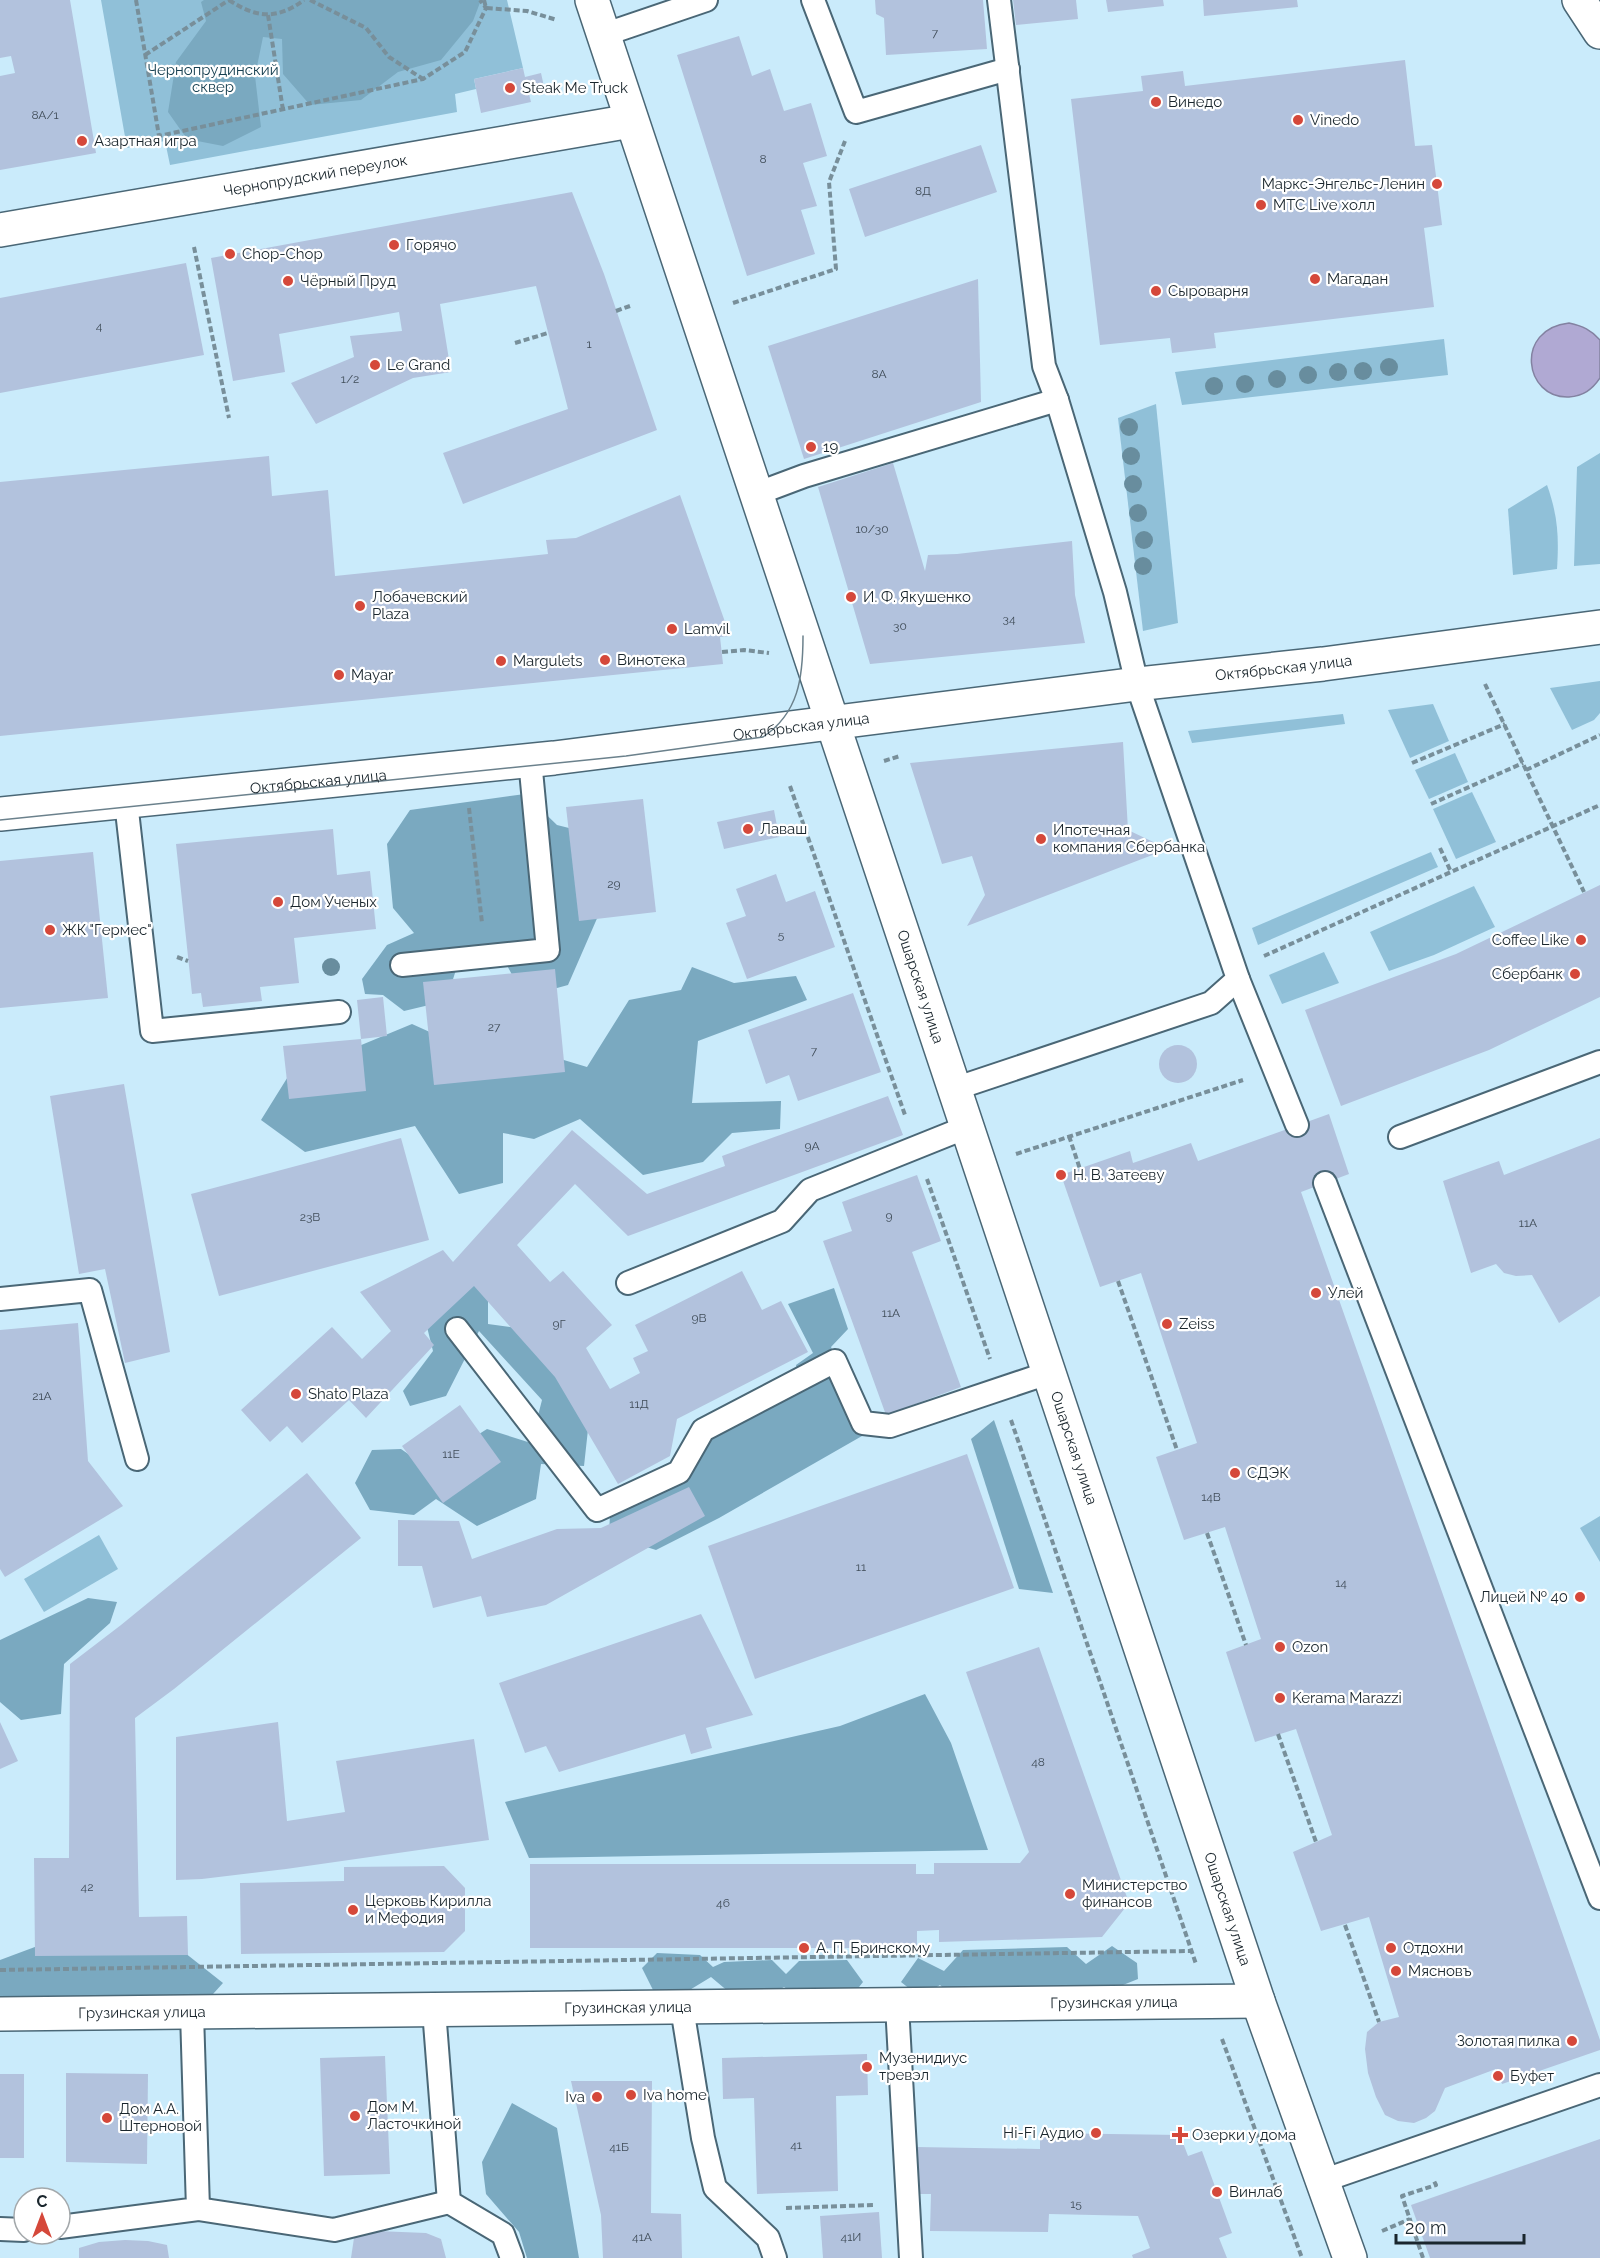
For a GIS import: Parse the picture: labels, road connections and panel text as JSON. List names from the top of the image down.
{
  "streets": {
    "street": [
      "Чернопрудский переулок",
      "Октябрьская улица",
      "Ошарская улица",
      "Грузинская улица"
    ]
  },
  "crossings": [
    ["Чернопрудский переулок", "Ошарская улица"],
    ["Октябрьская улица", "Ошарская улица"],
    ["Ошарская улица", "Грузинская улица"]
  ],
  "parks": ["Чернопрудинский сквер"],
  "places": {
    "other": [
      "Steak Me Truck",
      "Винедо",
      "Vinedo",
      "Азартная игра",
      "Маркс-Энгельс-Ленин",
      "МТС Live холл",
      "Горячо",
      "Chop-Chop",
      "Магадан",
      "Чёрный Пруд",
      "Сыроварня",
      "Le Grand",
      "19",
      "И. Ф. Якушенко",
      "Лобачевский Plaza",
      "Lamvil",
      "Винотека",
      "Margulets",
      "Mayar",
      "Лаваш",
      "Ипотечная компания Сбербанка",
      "Дом Ученых",
      "ЖК \"Гермес\"",
      "Coffee Like",
      "Сбербанк",
      "Н. В. Затееву",
      "Улей",
      "Zeiss",
      "Shato Plaza",
      "СДЭК",
      "Лицей № 40",
      "Ozon",
      "Kerama Marazzi",
      "Министерство финансов",
      "Церковь Кирилла и Мефодия",
      "А. П. Бринскому",
      "Отдохни",
      "Мясновъ",
      "Золотая пилка",
      "Музенидиус тревэл",
      "Буфет",
      "Iva home",
      "Iva",
      "Дом М. Ласточкиной",
      "Дом А.А. Штерновой",
      "Hi-Fi Аудио",
      "Винлаб"
    ],
    "health": ["Озерки у дома"]
  },
  "house_numbers": [
    "7",
    "8А/1",
    "8",
    "8Д",
    "4",
    "1",
    "8А",
    "1/2",
    "10/30",
    "34",
    "30",
    "29",
    "5",
    "27",
    "7",
    "9А",
    "9",
    "23В",
    "11А",
    "11А",
    "9В",
    "9Г",
    "21А",
    "11Д",
    "11Е",
    "14В",
    "11",
    "14",
    "48",
    "42",
    "46",
    "41",
    "41Б",
    "15",
    "41А",
    "41И"
  ],
  "scale_bar": "20 m",
  "north": "top"
}
